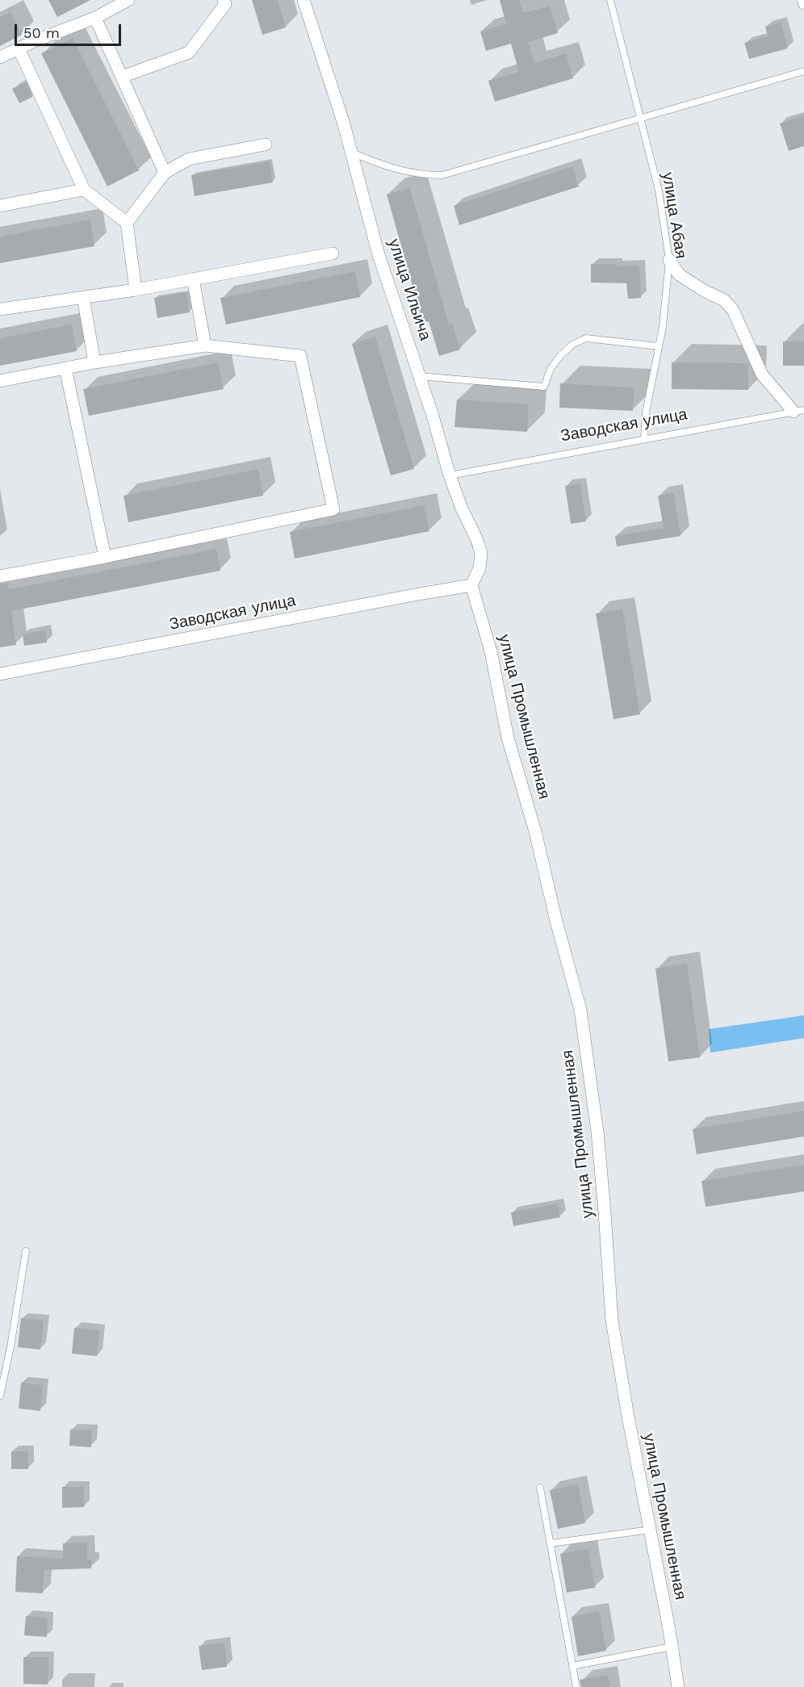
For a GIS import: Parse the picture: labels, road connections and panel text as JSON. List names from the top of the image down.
{
  "streets": {
    "street": ["улица Ильича", "Заводская улица", "улица Промышленная"],
    "lane": ["улица Абая"]
  },
  "crossings": [
    ["улица Абая", "Заводская улица"],
    ["улица Ильича", "Заводская улица"],
    ["улица Ильича", "улица Промышленная"],
    ["Заводская улица", "улица Промышленная"]
  ],
  "scale_bar": "50 m"
}
